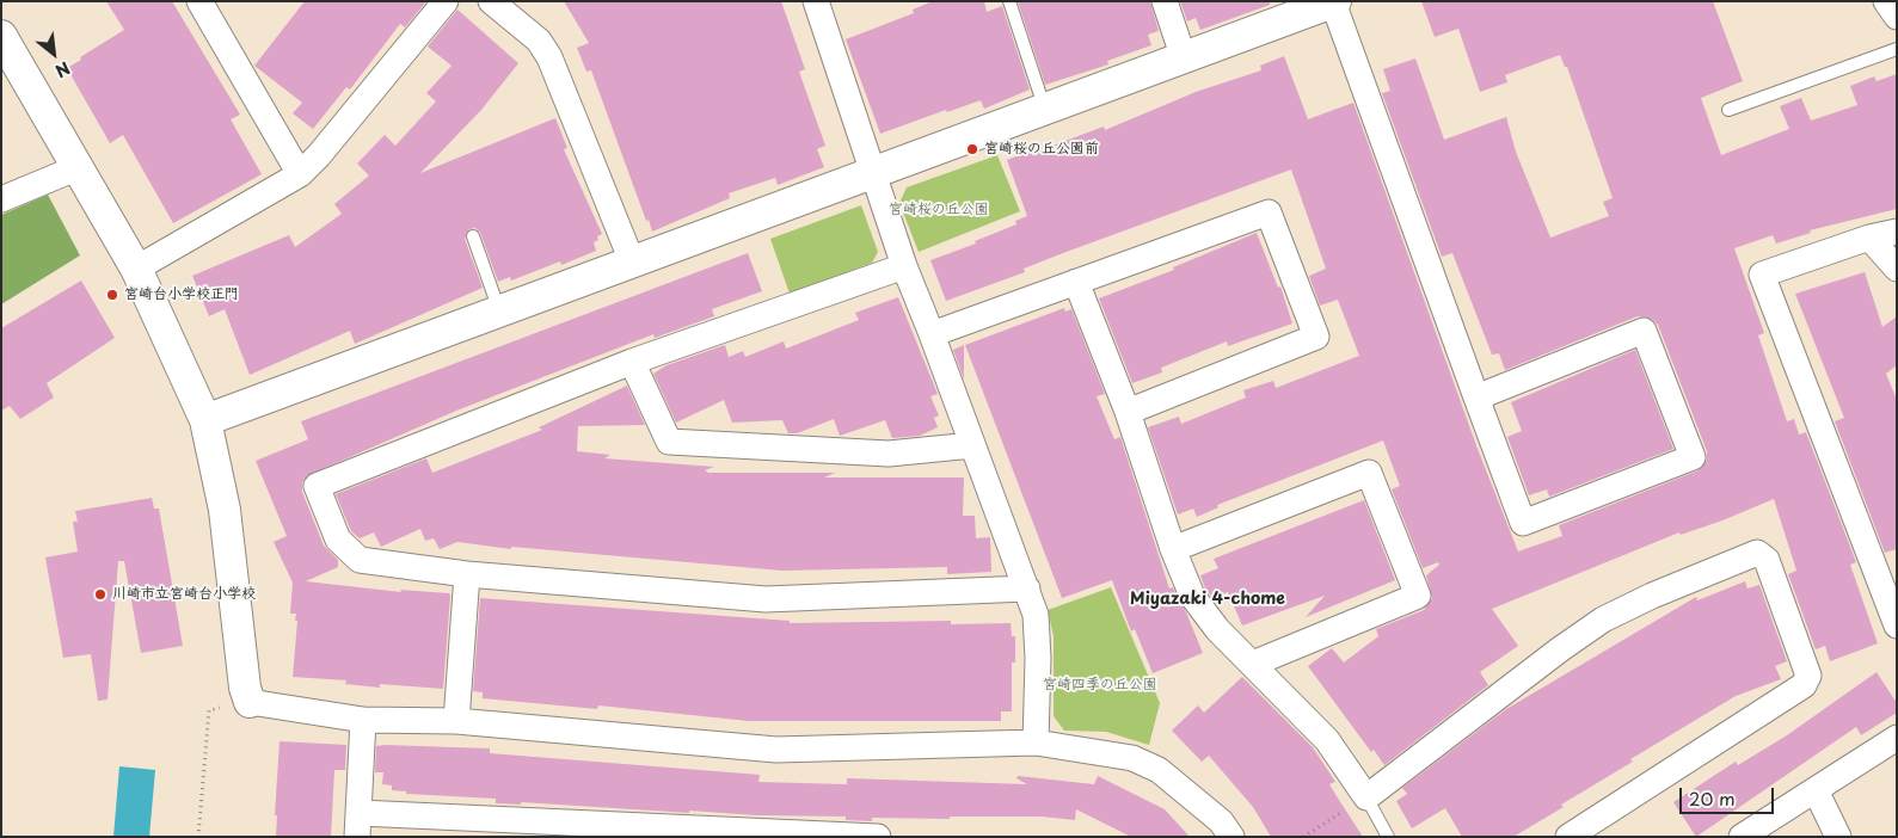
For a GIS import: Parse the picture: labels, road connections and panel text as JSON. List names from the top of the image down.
{
  "districts": ["Miyazaki 4-chome"],
  "parks": ["宮崎桜の丘公園", "宮崎四季の丘公園"],
  "places": ["宮崎桜の丘公園前", "宮崎台小学校正門", "川崎市立宮崎台小学校"],
  "scale_bar": "20 m",
  "north": "bottom right"
}
